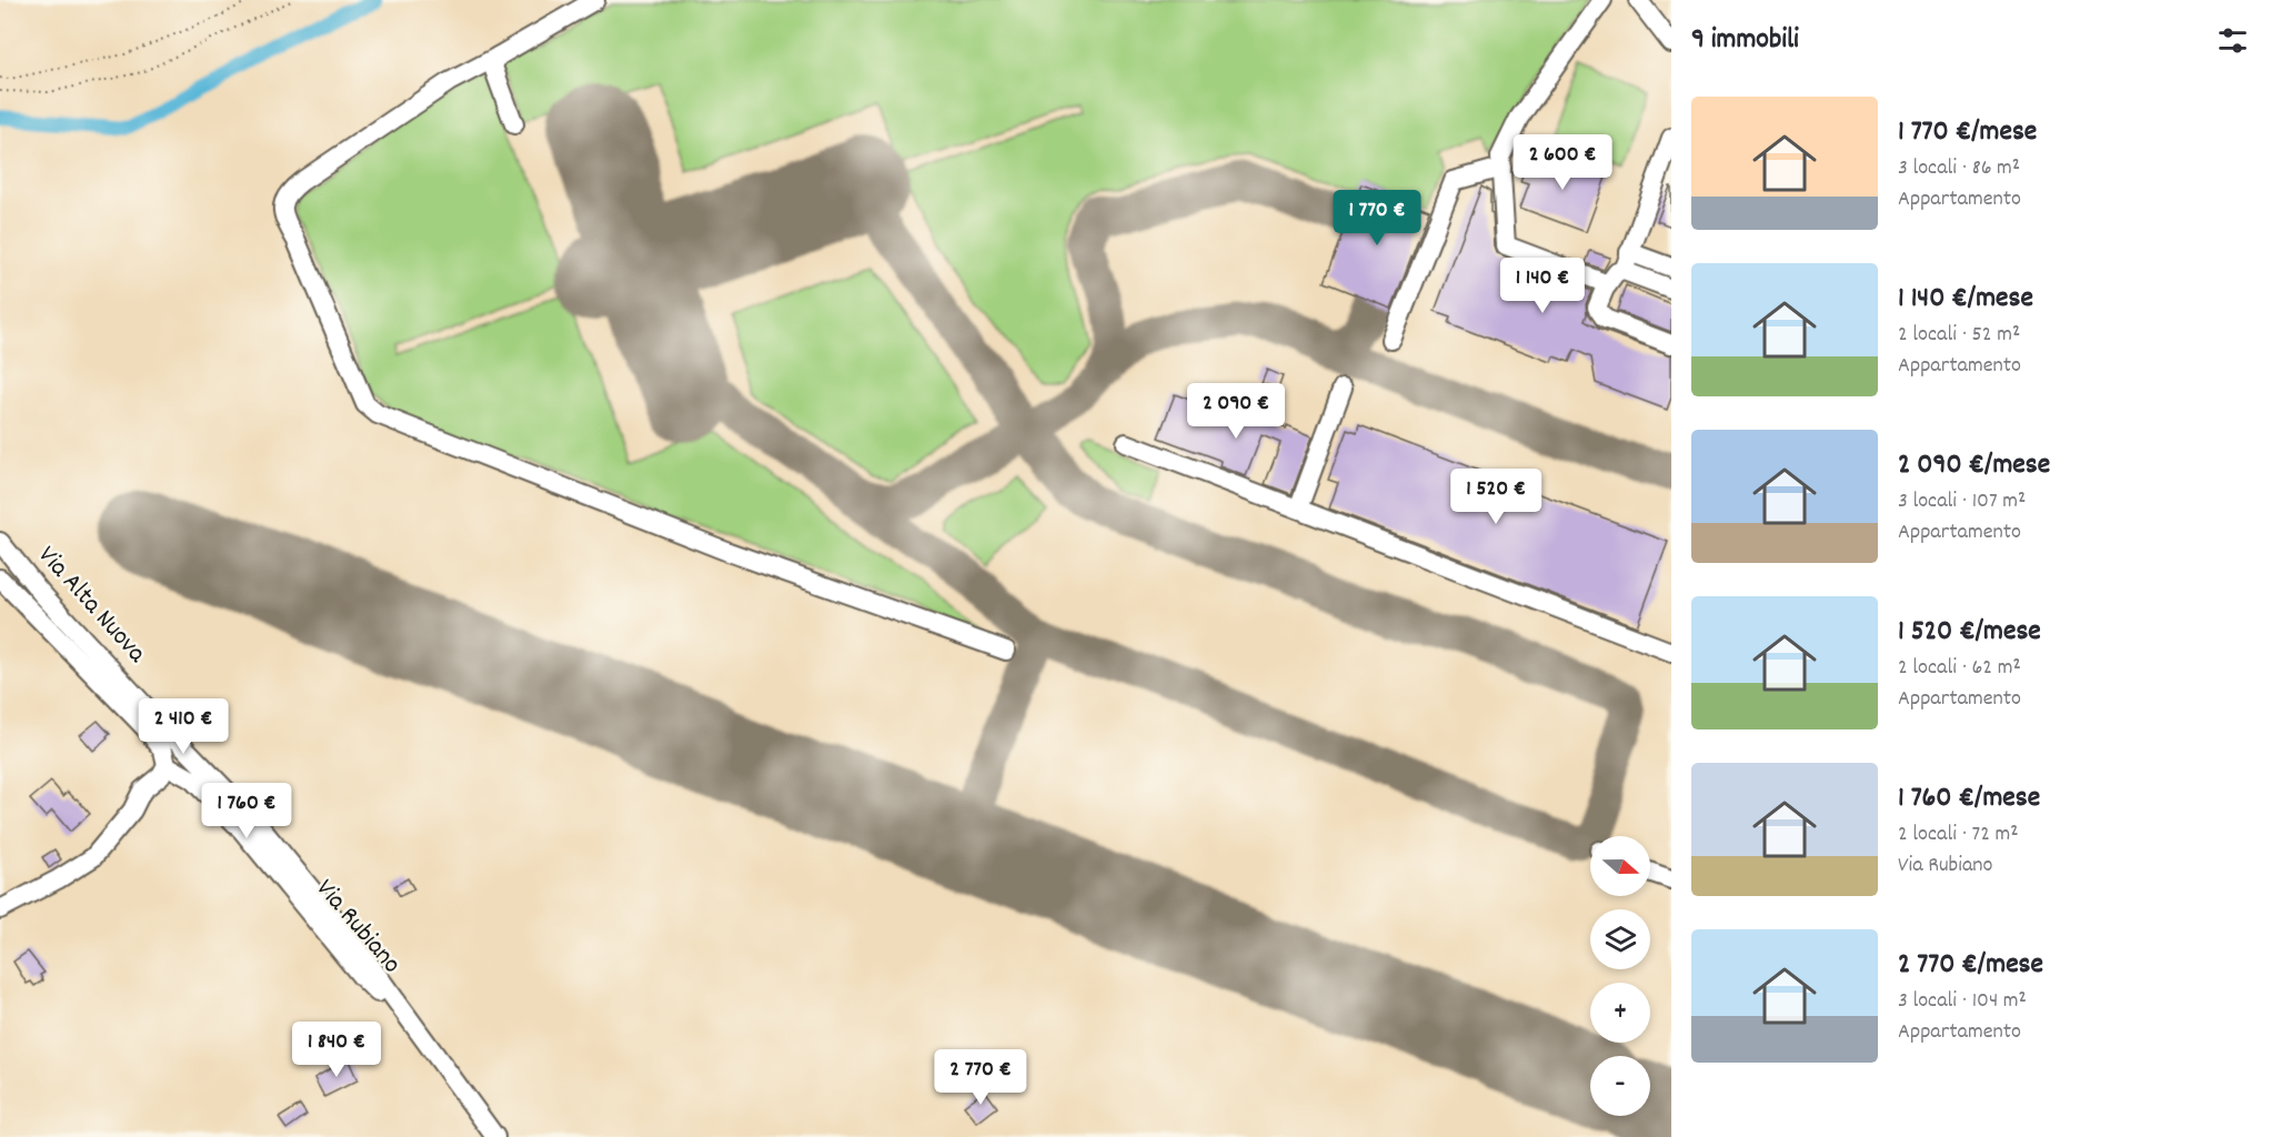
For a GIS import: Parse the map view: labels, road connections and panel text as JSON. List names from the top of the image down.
{
  "streets": {
    "street": ["Via Alta Nuova", "Via Rubiano"]
  },
  "crossings": [
    ["Via Alta Nuova", "Via Rubiano"]
  ],
  "north": "right",
  "page": {
    "heading": "9 immobili",
    "list": [
      {
        "name": "1 770 €/mese",
        "note": "3 locali · 86 m² · Appartamento"
      },
      {
        "name": "1 140 €/mese",
        "note": "2 locali · 52 m² · Appartamento"
      },
      {
        "name": "2 090 €/mese",
        "note": "3 locali · 107 m² · Appartamento"
      },
      {
        "name": "1 520 €/mese",
        "note": "2 locali · 62 m² · Appartamento"
      },
      {
        "name": "1 760 €/mese",
        "note": "2 locali · 72 m² · Via Rubiano"
      },
      {
        "name": "2 770 €/mese",
        "note": "3 locali · 104 m² · Appartamento"
      }
    ],
    "price": [
      "2 600 €",
      "1 770 €",
      "1 140 €",
      "2 090 €",
      "1 520 €",
      "2 410 €",
      "1 760 €",
      "1 840 €",
      "2 770 €"
    ],
    "map_buttons": ["+", "−"]
  }
}
